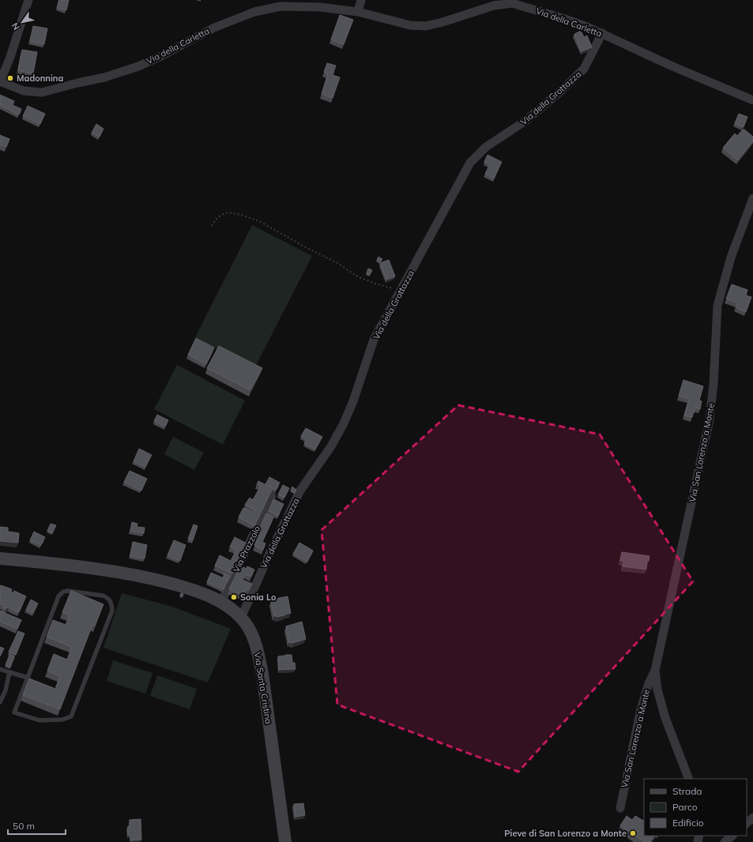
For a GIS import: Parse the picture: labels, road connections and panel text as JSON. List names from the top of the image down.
{
  "streets": {
    "street": [
      "Via della Carletta",
      "Via della Grottazza",
      "Via San Lorenzo a Monte",
      "Via Prazzolo",
      "Via Santa Cristina"
    ]
  },
  "crossings": [
    ["Via della Carletta", "Via della Grottazza"],
    ["Via della Grottazza", "Via Santa Cristina"],
    ["Via Prazzolo", "Via Santa Cristina"]
  ],
  "places": ["Madonnina", "Sonia Lo", "Pieve di San Lorenzo a Monte"],
  "legend": ["Strada", "Parco", "Edificio"],
  "scale_bar": "50 m",
  "north": "bottom left"
}
